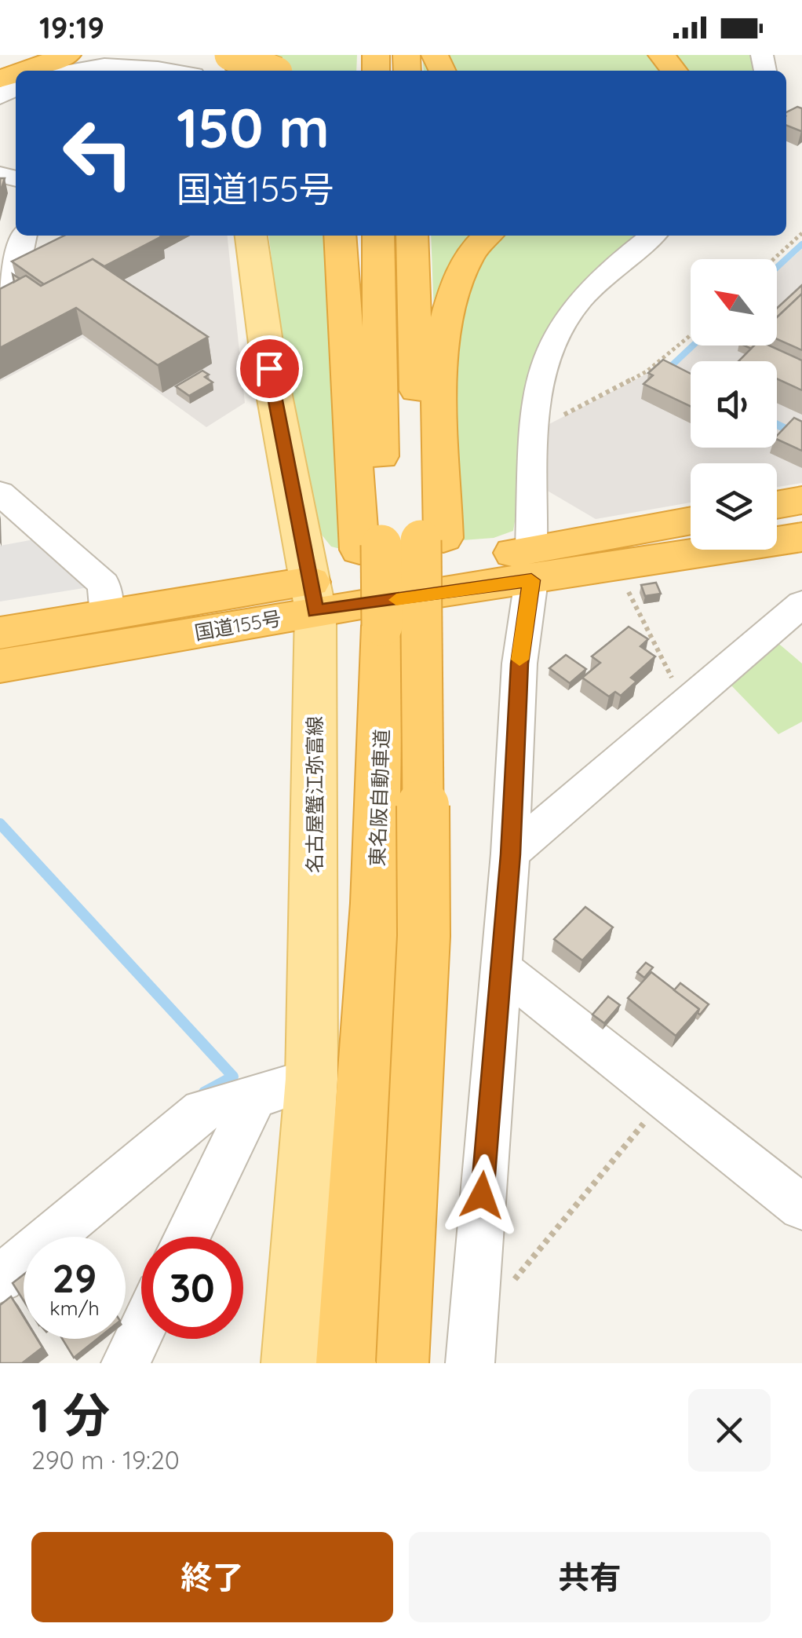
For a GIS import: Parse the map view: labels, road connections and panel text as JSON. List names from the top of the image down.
{
  "streets": {
    "highway": ["国道155号", "東名阪自動車道"],
    "main road": ["名古屋蟹江弥富線"]
  },
  "crossings": [
    ["国道155号", "名古屋蟹江弥富線"]
  ],
  "north": "top left",
  "page": {
    "status": "19:19",
    "turn": ["150 m", "国道155号"],
    "speed": "29 km/h",
    "limit": "30",
    "heading": ["1 分", "290 m · 19:20"],
    "buttons": ["終了", "共有"]
  }
}
